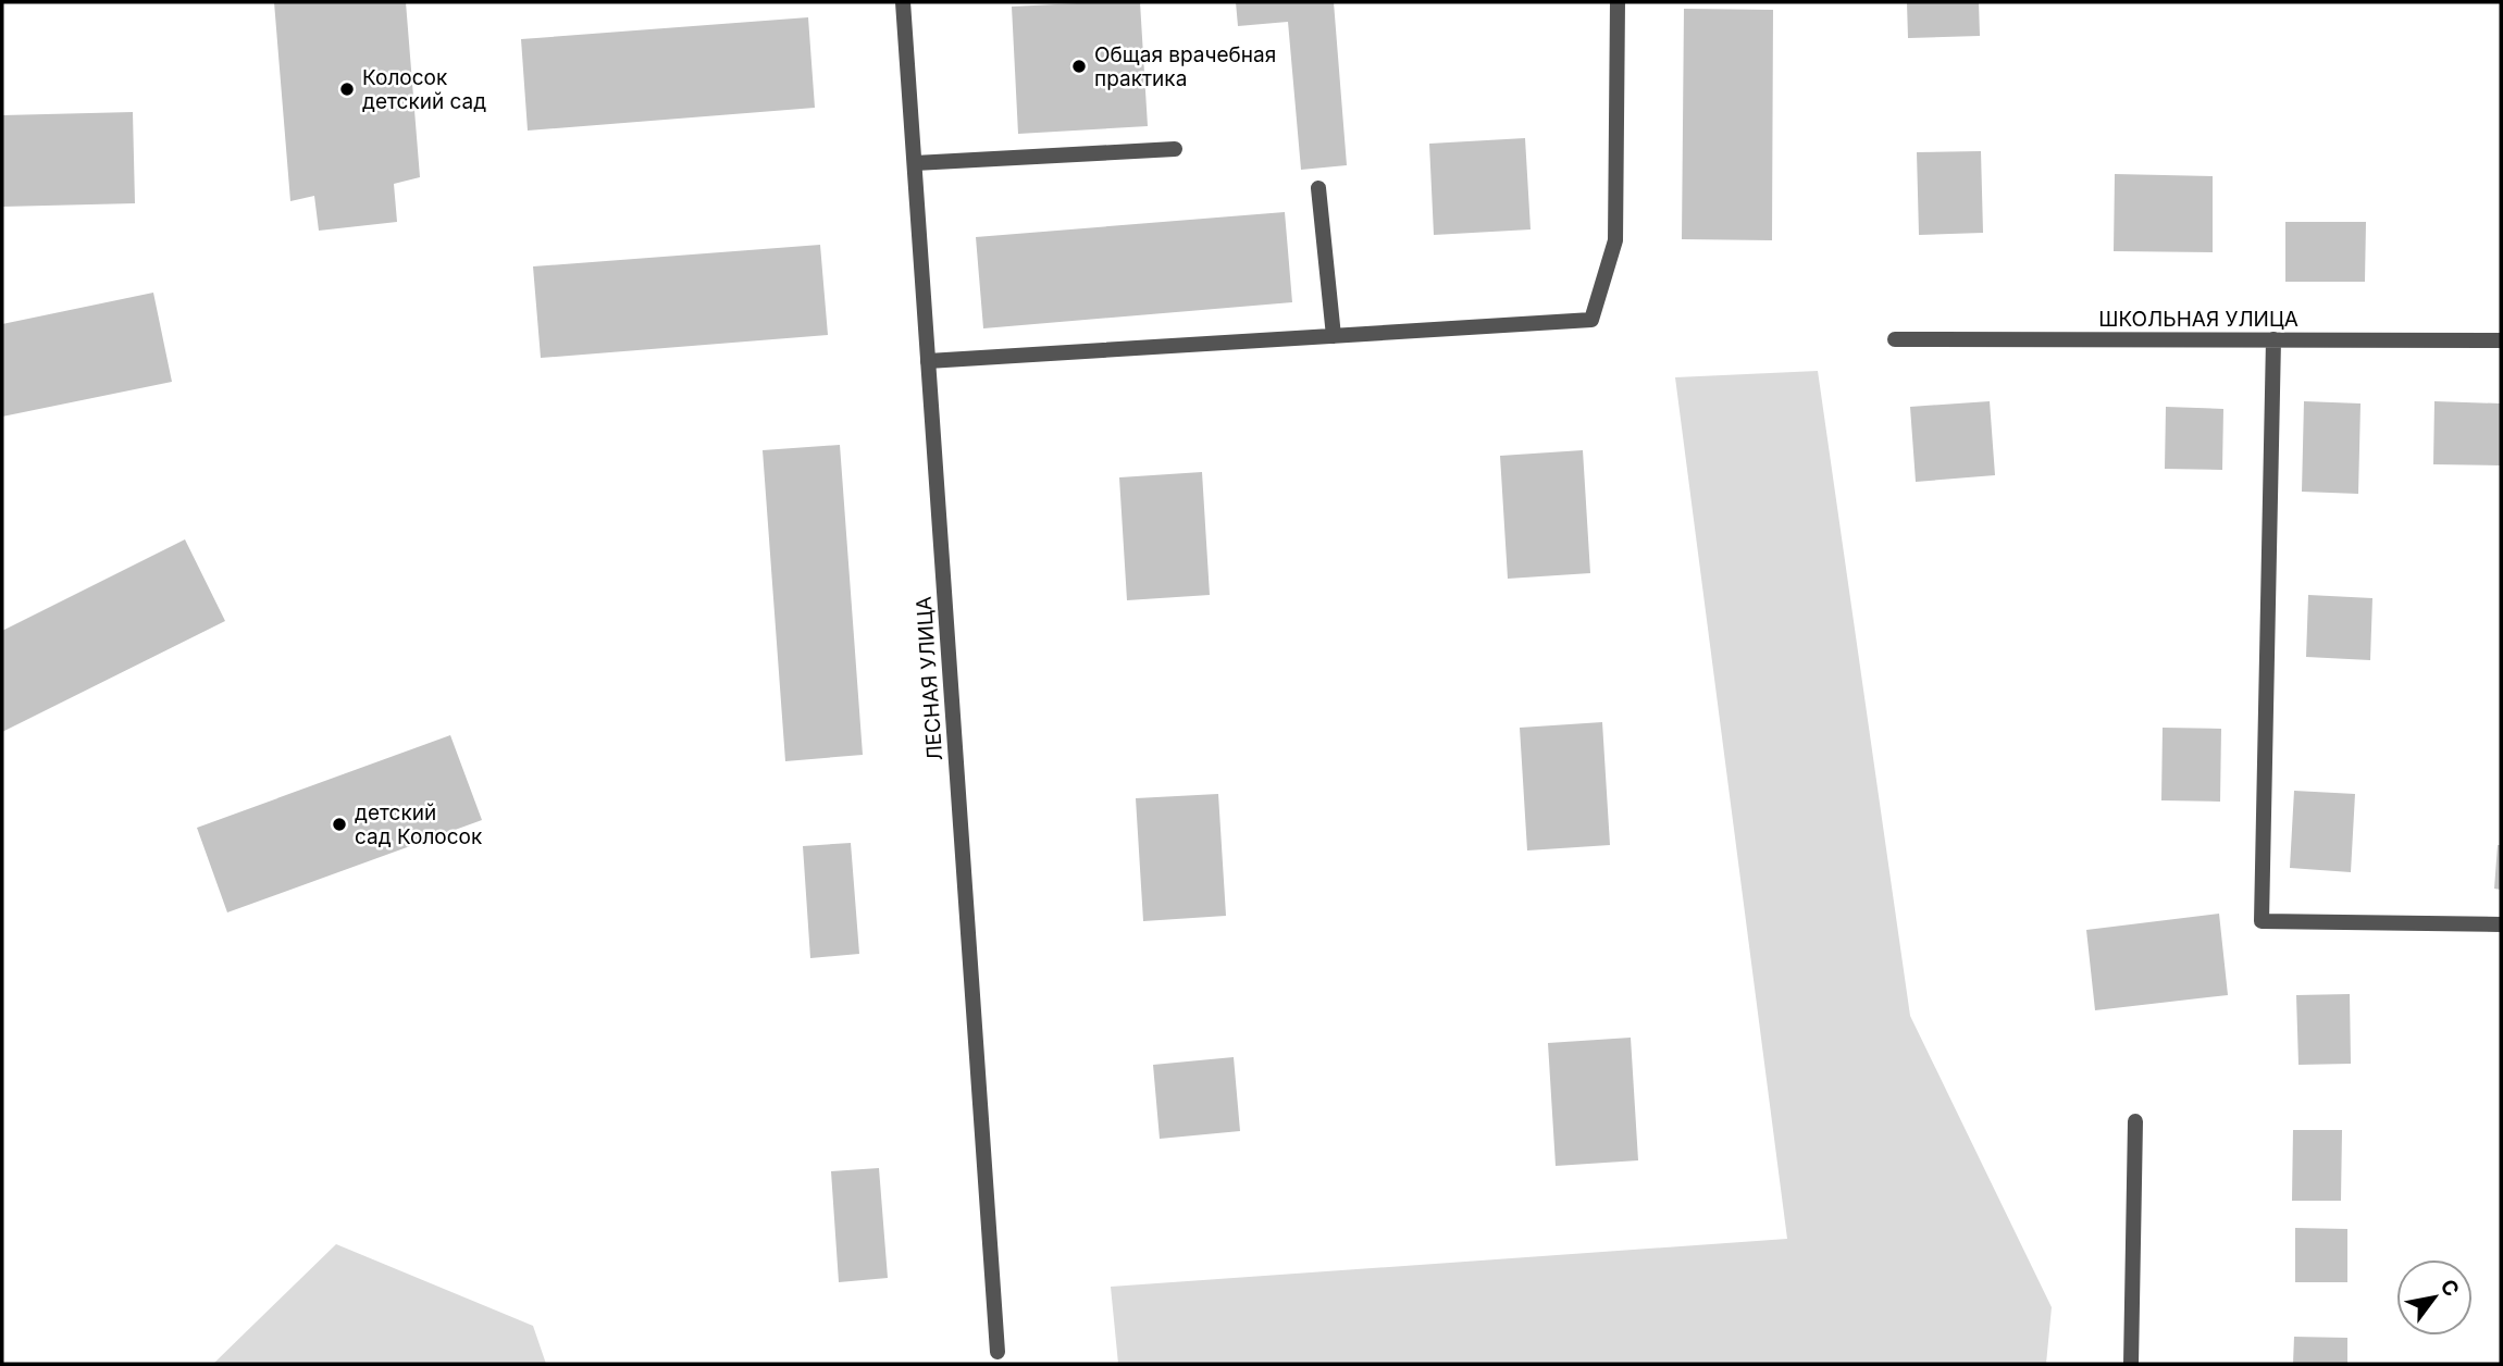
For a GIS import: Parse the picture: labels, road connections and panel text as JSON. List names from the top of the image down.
{
  "streets": {
    "street": ["ШКОЛЬНАЯ УЛИЦА", "ЛЕСНАЯ УЛИЦА"]
  },
  "places": ["Общая врачебная практика", "Колосок детский сад", "детский сад Колосок"],
  "north": "top right"
}
